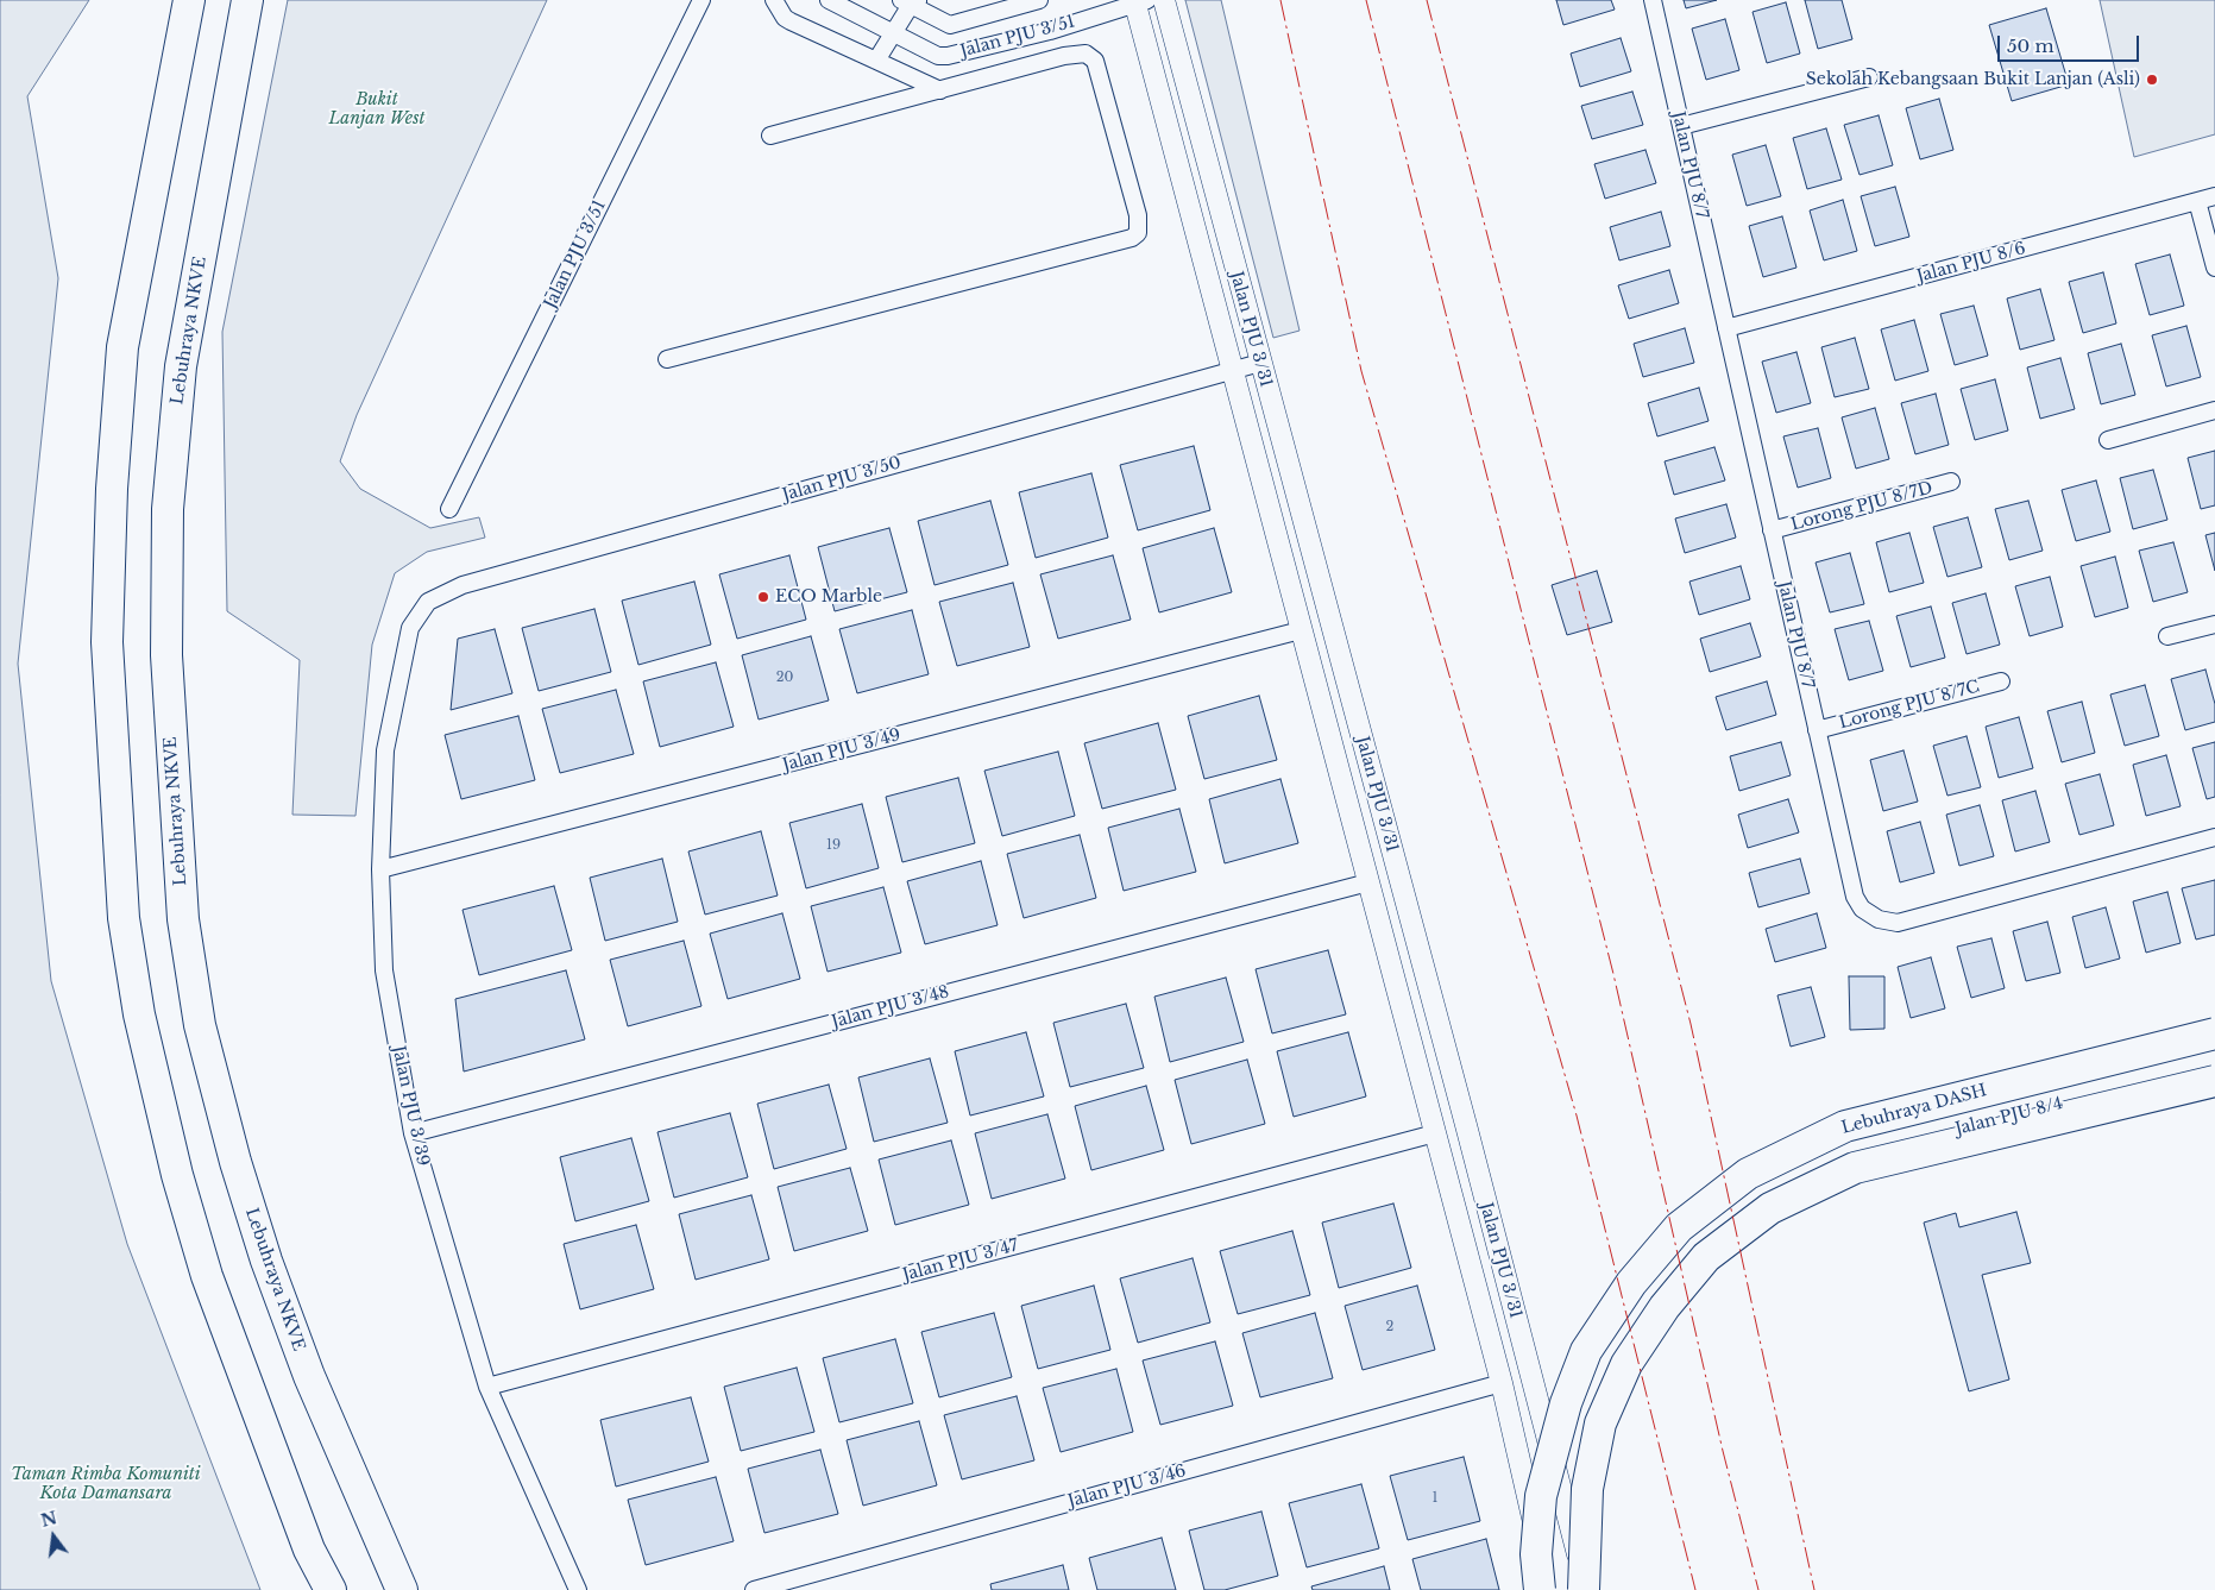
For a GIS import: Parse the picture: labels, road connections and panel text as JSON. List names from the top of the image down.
{
  "streets": {
    "highway": ["Lebuhraya NKVE", "Lebuhraya DASH"],
    "street": [
      "Jalan PJU 3/51",
      "Jalan PJU 8/7",
      "Jalan PJU 8/6",
      "Jalan PJU 3/31",
      "Jalan PJU 3/50",
      "Lorong PJU 8/7D",
      "Lorong PJU 8/7C",
      "Jalan PJU 3/49",
      "Jalan PJU 3/48",
      "Jalan PJU 3/39",
      "Jalan PJU 8/4",
      "Jalan PJU 3/47",
      "Jalan PJU 3/46"
    ]
  },
  "crossings": [
    ["Jalan PJU 3/51", "Jalan PJU 3/31"],
    ["Jalan PJU 8/7", "Jalan PJU 8/6"],
    ["Jalan PJU 8/7", "Lorong PJU 8/7D"],
    ["Jalan PJU 8/7", "Lorong PJU 8/7C"],
    ["Jalan PJU 3/31", "Jalan PJU 3/50"],
    ["Jalan PJU 3/31", "Jalan PJU 3/49"],
    ["Jalan PJU 3/31", "Jalan PJU 3/48"],
    ["Jalan PJU 3/31", "Jalan PJU 3/47"],
    ["Jalan PJU 3/31", "Jalan PJU 3/46"],
    ["Jalan PJU 3/50", "Jalan PJU 3/39"],
    ["Jalan PJU 3/49", "Jalan PJU 3/39"],
    ["Jalan PJU 3/48", "Jalan PJU 3/39"],
    ["Jalan PJU 3/39", "Jalan PJU 3/47"]
  ],
  "parks": ["Bukit Lanjan West", "Taman Rimba Komuniti Kota Damansara"],
  "places": ["Sekolah Kebangsaan Bukit Lanjan (Asli)", "ECO Marble"],
  "house_numbers": [
    "20",
    "19",
    "2",
    "1"
  ],
  "scale_bar": "50 m",
  "north": "top"
}
